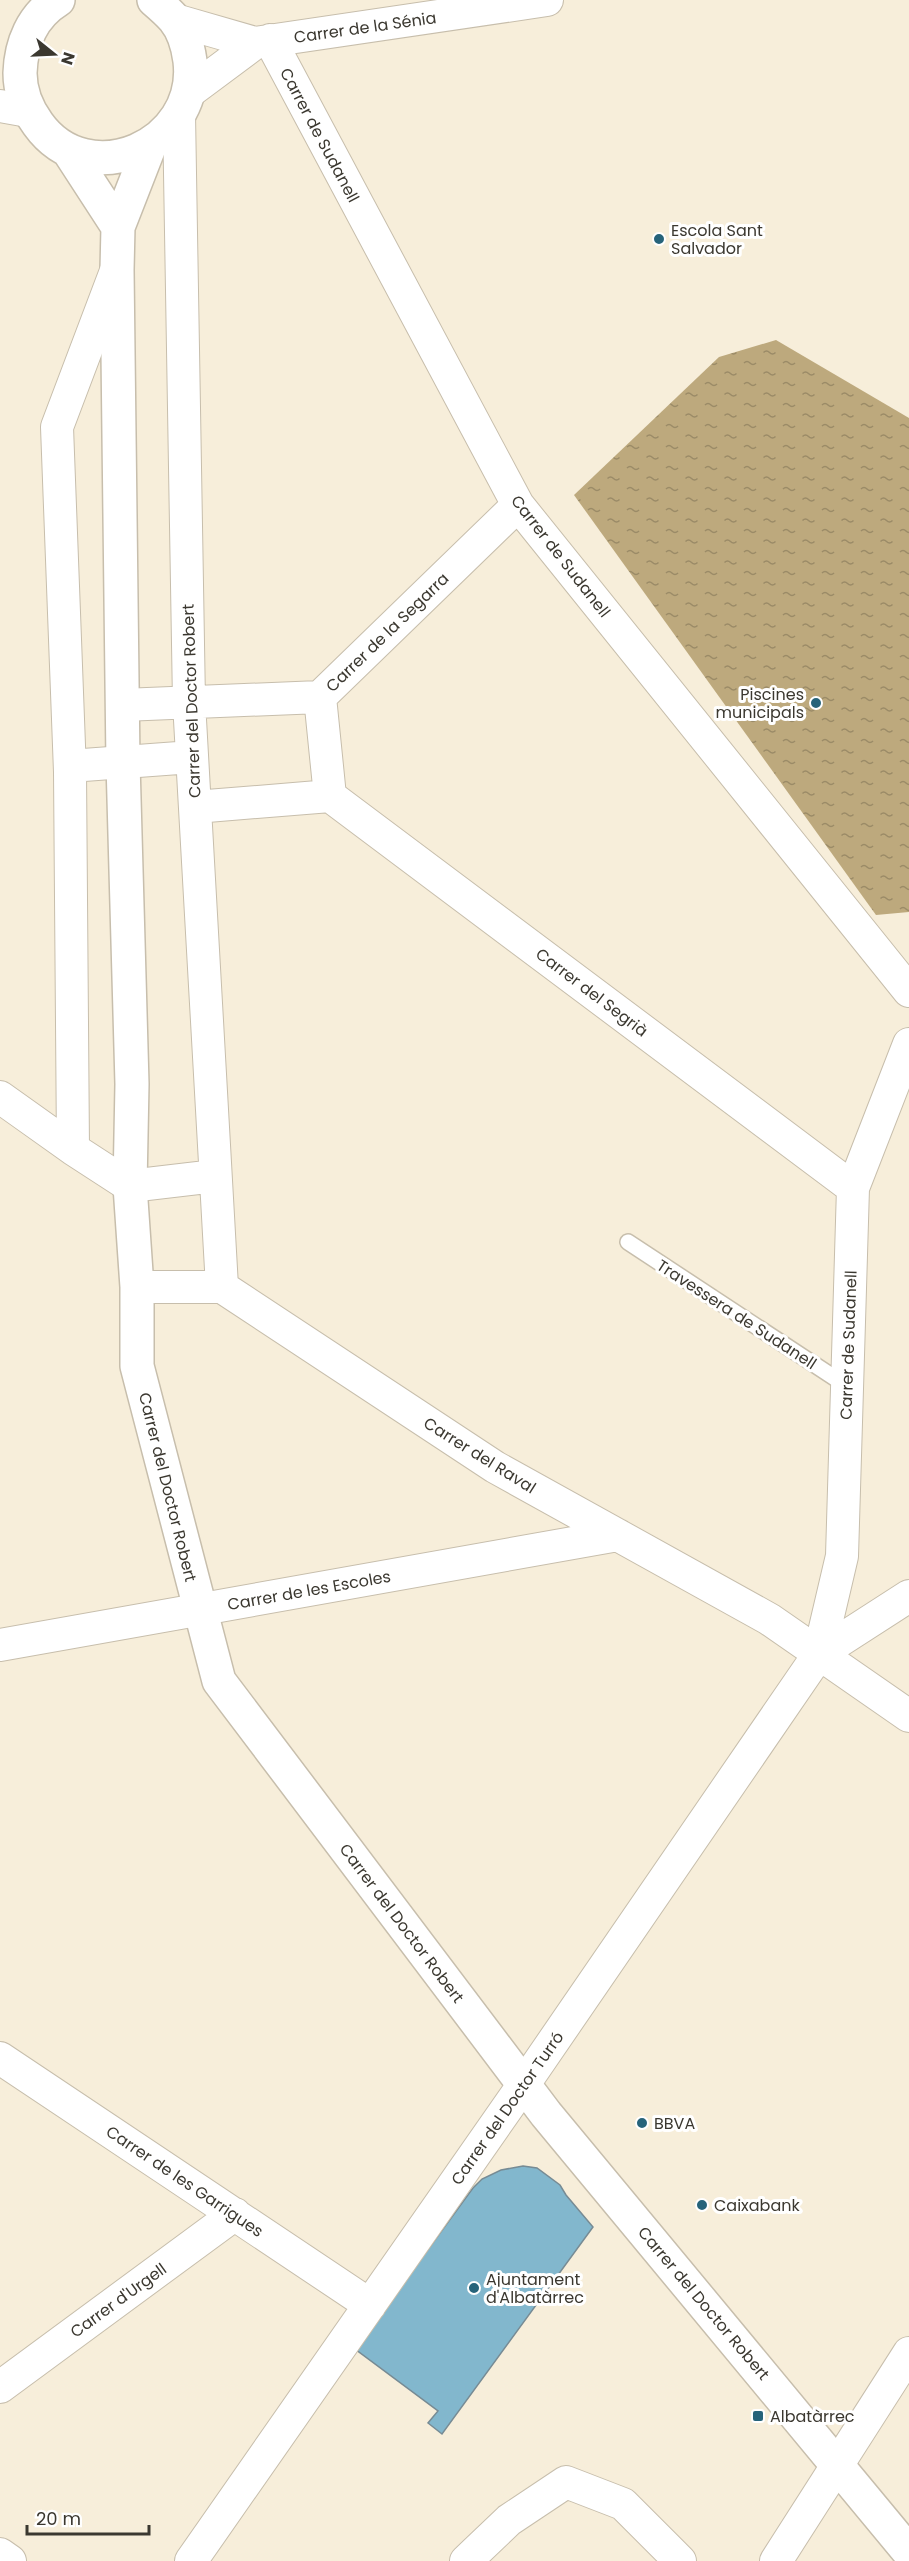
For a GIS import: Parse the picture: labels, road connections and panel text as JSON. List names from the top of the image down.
{
  "streets": {
    "street": [
      "Carrer de la Sénia",
      "Carrer de Sudanell",
      "Carrer de la Segarra",
      "Carrer del Doctor Robert",
      "Carrer del Segrià",
      "Carrer del Raval",
      "Carrer de les Escoles",
      "Carrer del Doctor Turró",
      "Carrer de les Garrigues",
      "Carrer d'Urgell"
    ],
    "lane": ["Travessera de Sudanell"]
  },
  "crossings": [
    ["Carrer de la Sénia", "Carrer de Sudanell"],
    ["Carrer de la Sénia", "Carrer del Doctor Robert"],
    ["Carrer de Sudanell", "Carrer de la Segarra"],
    ["Carrer de Sudanell", "Carrer del Segrià"],
    ["Carrer de Sudanell", "Travessera de Sudanell"],
    ["Carrer de Sudanell", "Carrer del Raval"],
    ["Carrer de Sudanell", "Carrer del Doctor Turró"],
    ["Carrer de la Segarra", "Carrer del Doctor Robert"],
    ["Carrer del Doctor Robert", "Carrer del Raval"],
    ["Carrer del Doctor Robert", "Carrer de les Escoles"],
    ["Carrer del Doctor Robert", "Carrer del Doctor Turró"],
    ["Carrer del Raval", "Carrer de les Escoles"],
    ["Carrer del Raval", "Carrer del Doctor Turró"],
    ["Carrer del Doctor Turró", "Carrer de les Garrigues"],
    ["Carrer de les Garrigues", "Carrer d'Urgell"]
  ],
  "places": {
    "other": [
      "Escola Sant Salvador",
      "Piscines municipals",
      "BBVA",
      "Caixabank",
      "Ajuntament d'Albatàrrec"
    ],
    "transit": ["Albatàrrec"]
  },
  "scale_bar": "20 m",
  "north": "right"
}
